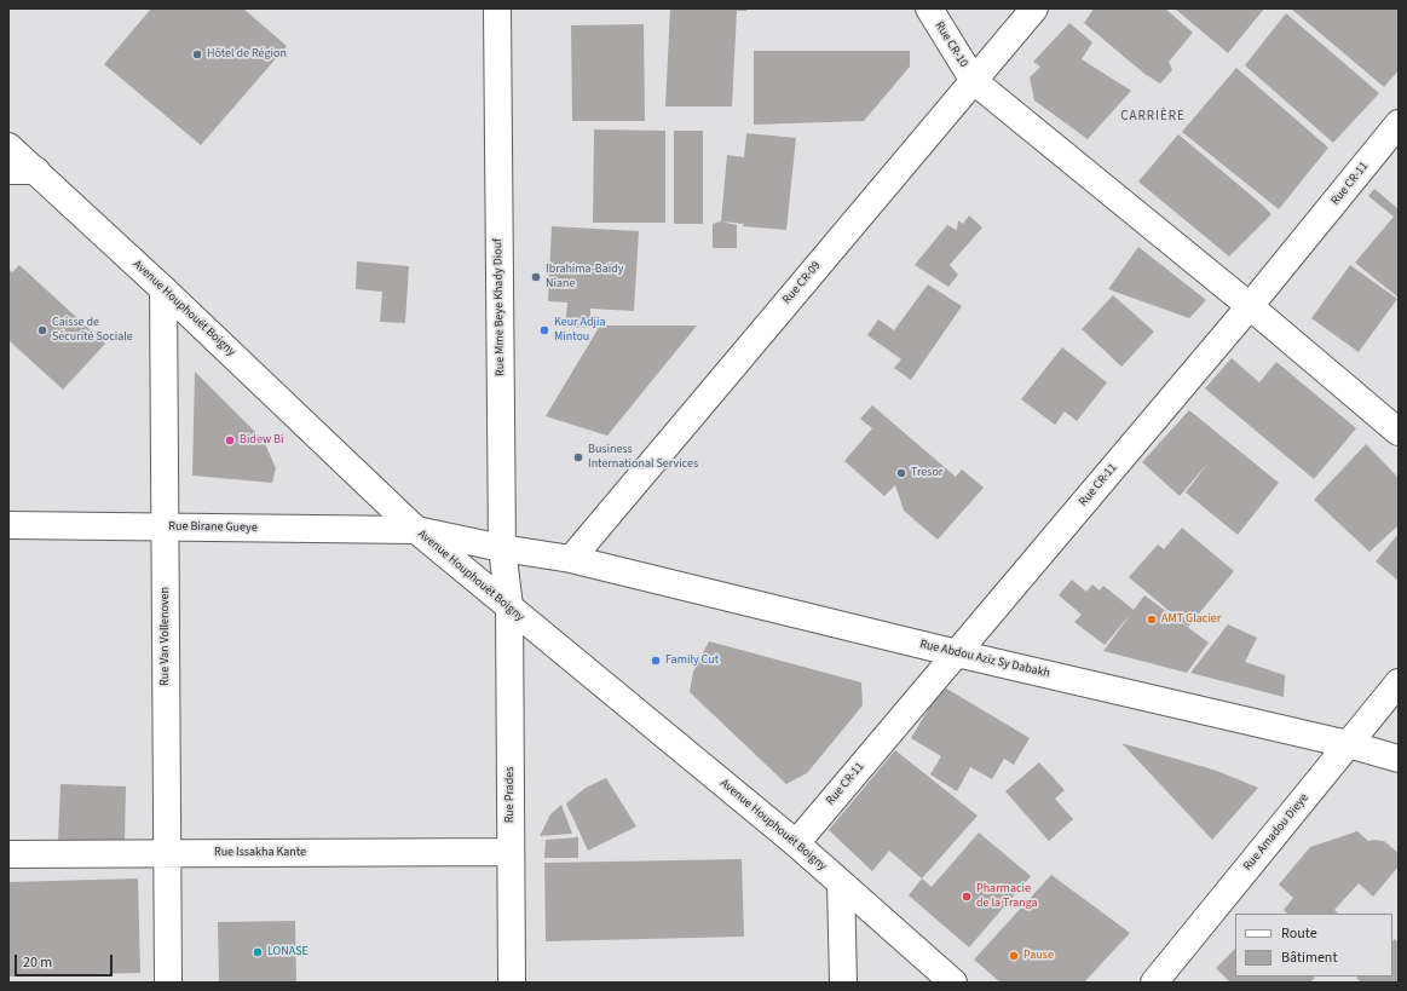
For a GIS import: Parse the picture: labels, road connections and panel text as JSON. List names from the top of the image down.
{
  "streets": {
    "street": [
      "Rue CR-10",
      "Rue CR-11",
      "Rue CR-09",
      "Rue Mme Beye Khady Diouf",
      "Avenue Houphouët Boigny",
      "Rue Birane Gueye",
      "Rue Van Vollenoven",
      "Rue Abdou Aziz Sy Dabakh",
      "Rue Prades",
      "Rue Amadou Dieye",
      "Rue Issakha Kante"
    ]
  },
  "crossings": [
    ["Rue CR-10", "Rue CR-11"],
    ["Rue CR-10", "Rue CR-09"],
    ["Rue CR-11", "Avenue Houphouët Boigny"],
    ["Rue CR-11", "Rue Abdou Aziz Sy Dabakh"],
    ["Rue CR-09", "Rue Abdou Aziz Sy Dabakh"],
    ["Rue Mme Beye Khady Diouf", "Avenue Houphouët Boigny"],
    ["Rue Mme Beye Khady Diouf", "Rue Birane Gueye"],
    ["Rue Mme Beye Khady Diouf", "Rue Abdou Aziz Sy Dabakh"],
    ["Rue Mme Beye Khady Diouf", "Rue Prades"],
    ["Avenue Houphouët Boigny", "Rue Birane Gueye"],
    ["Avenue Houphouët Boigny", "Rue Van Vollenoven"],
    ["Avenue Houphouët Boigny", "Rue Prades"],
    ["Rue Birane Gueye", "Rue Van Vollenoven"],
    ["Rue Birane Gueye", "Rue Abdou Aziz Sy Dabakh"],
    ["Rue Van Vollenoven", "Rue Issakha Kante"],
    ["Rue Abdou Aziz Sy Dabakh", "Rue Amadou Dieye"],
    ["Rue Prades", "Rue Issakha Kante"]
  ],
  "districts": ["CARRIÈRE"],
  "places": [
    "Hôtel de Région",
    "Ibrahima-Baïdy Niane",
    "Caisse de Sécurité Sociale",
    "Keur Adjia Mintou",
    "Bidew Bi",
    "Business International Services",
    "Tresor",
    "AMT Glacier",
    "Family Cut",
    "Pharmacie de la Tranga",
    "LONASE",
    "Pause"
  ],
  "legend": ["Route", "Bâtiment"],
  "scale_bar": "20 m"
}
